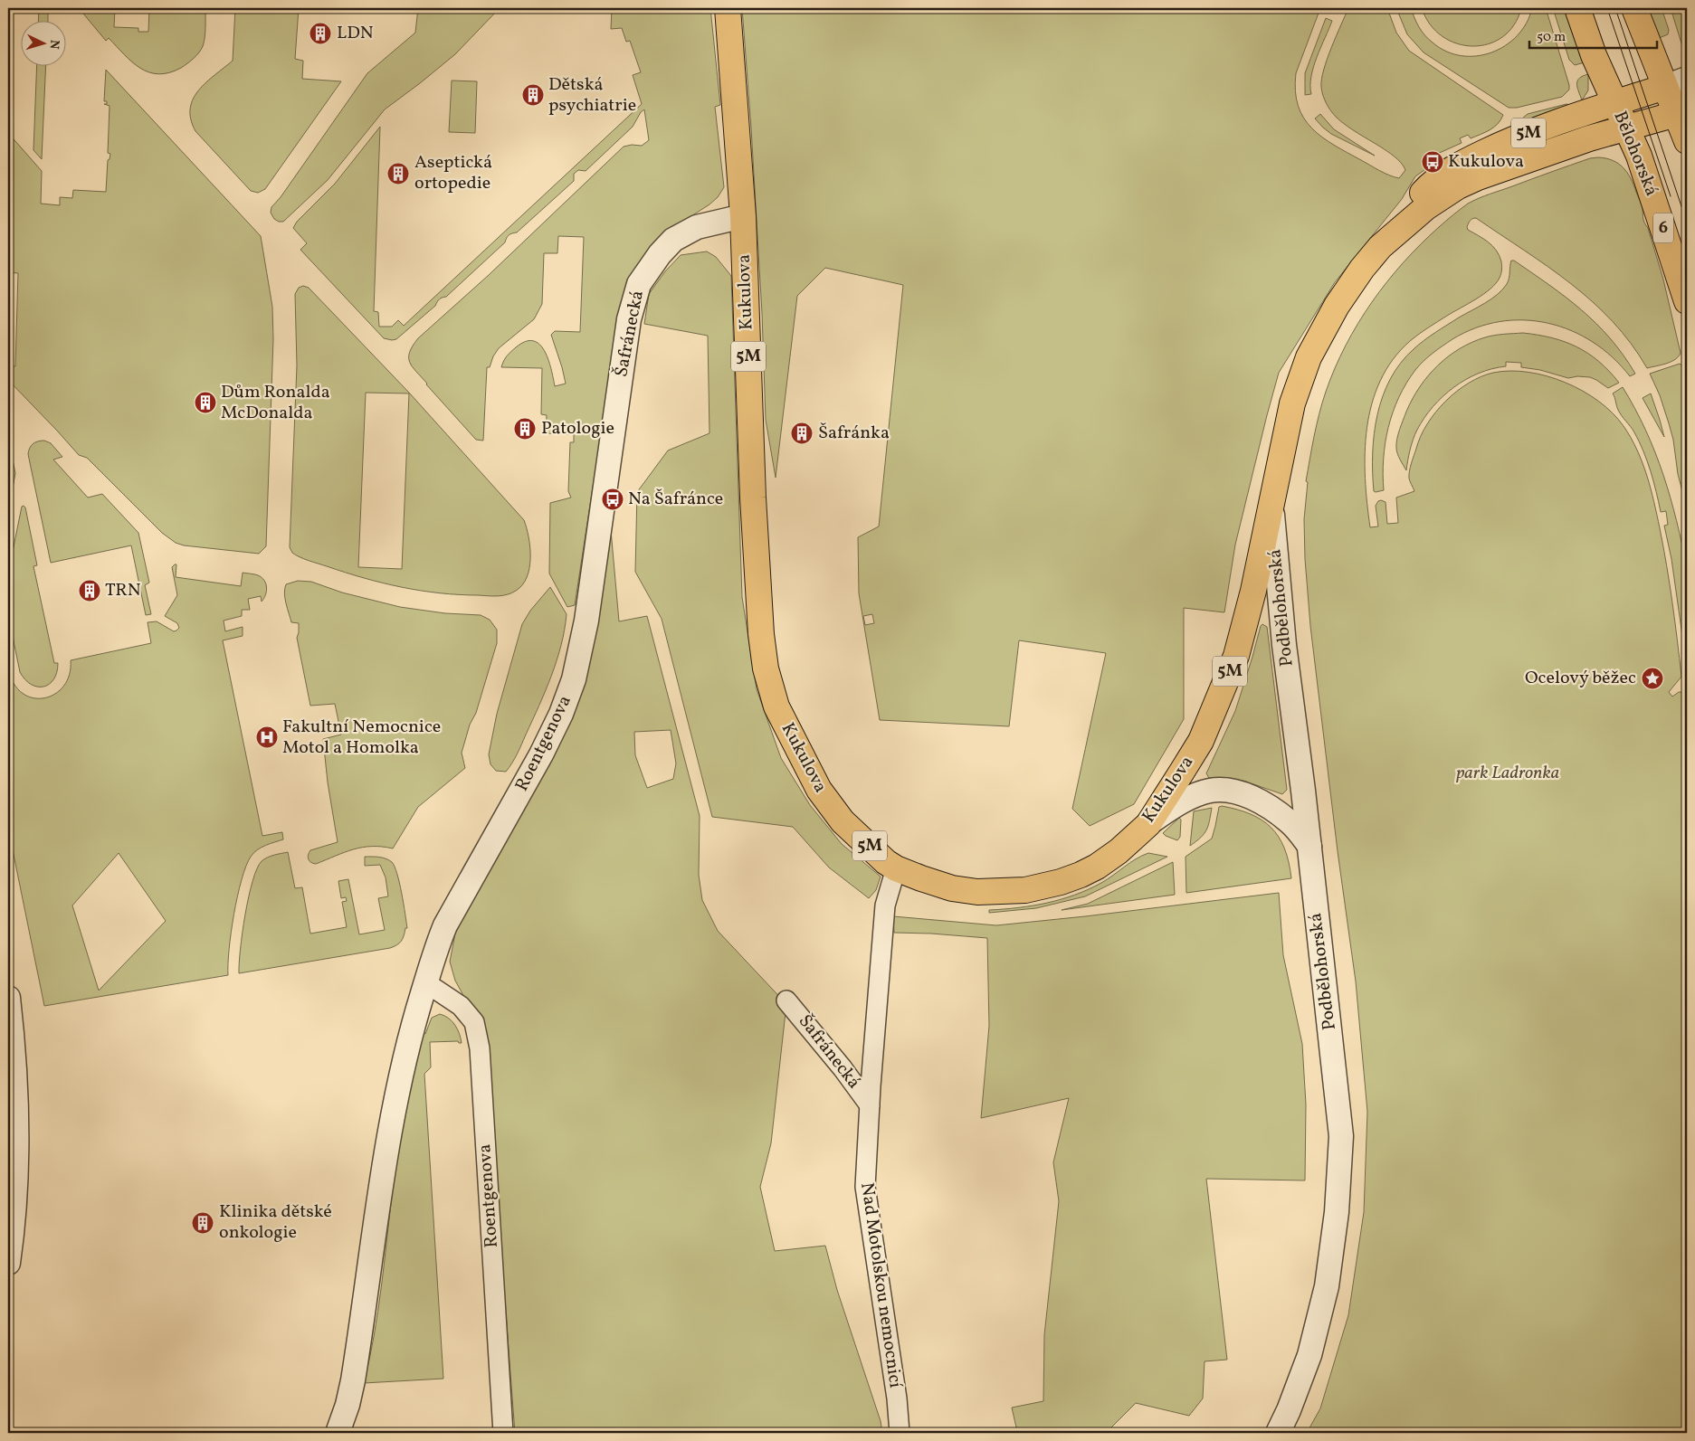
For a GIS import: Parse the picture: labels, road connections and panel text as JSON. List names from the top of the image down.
{
  "streets": {
    "main road": [
      "5M",
      "Bělohorská",
      "6",
      "Kukulova"
    ],
    "street": [
      "Šafránecká",
      "Podbělohorská",
      "Roentgenova",
      "Nad Motolskou nemocnicí"
    ]
  },
  "crossings": [
    ["5M", "Bělohorská"],
    ["5M", "Kukulova"],
    ["Bělohorská", "Kukulova"],
    ["Kukulova", "Šafránecká"],
    ["Kukulova", "Podbělohorská"],
    ["Kukulova", "Nad Motolskou nemocnicí"],
    ["Šafránecká", "Roentgenova"],
    ["Šafránecká", "Nad Motolskou nemocnicí"]
  ],
  "parks": ["park Ladronka"],
  "places": {
    "building": [
      "LDN",
      "Dětská psychiatrie",
      "Aseptická ortopedie",
      "Dům Ronalda McDonalda",
      "Patologie",
      "Šafránka",
      "TRN",
      "Klinika dětské onkologie"
    ],
    "bus stop": ["Kukulova", "Na Šafránce"],
    "place": ["Ocelový běžec"],
    "hospital": ["Fakultní Nemocnice Motol a Homolka"]
  },
  "scale_bar": "50 m",
  "north": "right"
}
